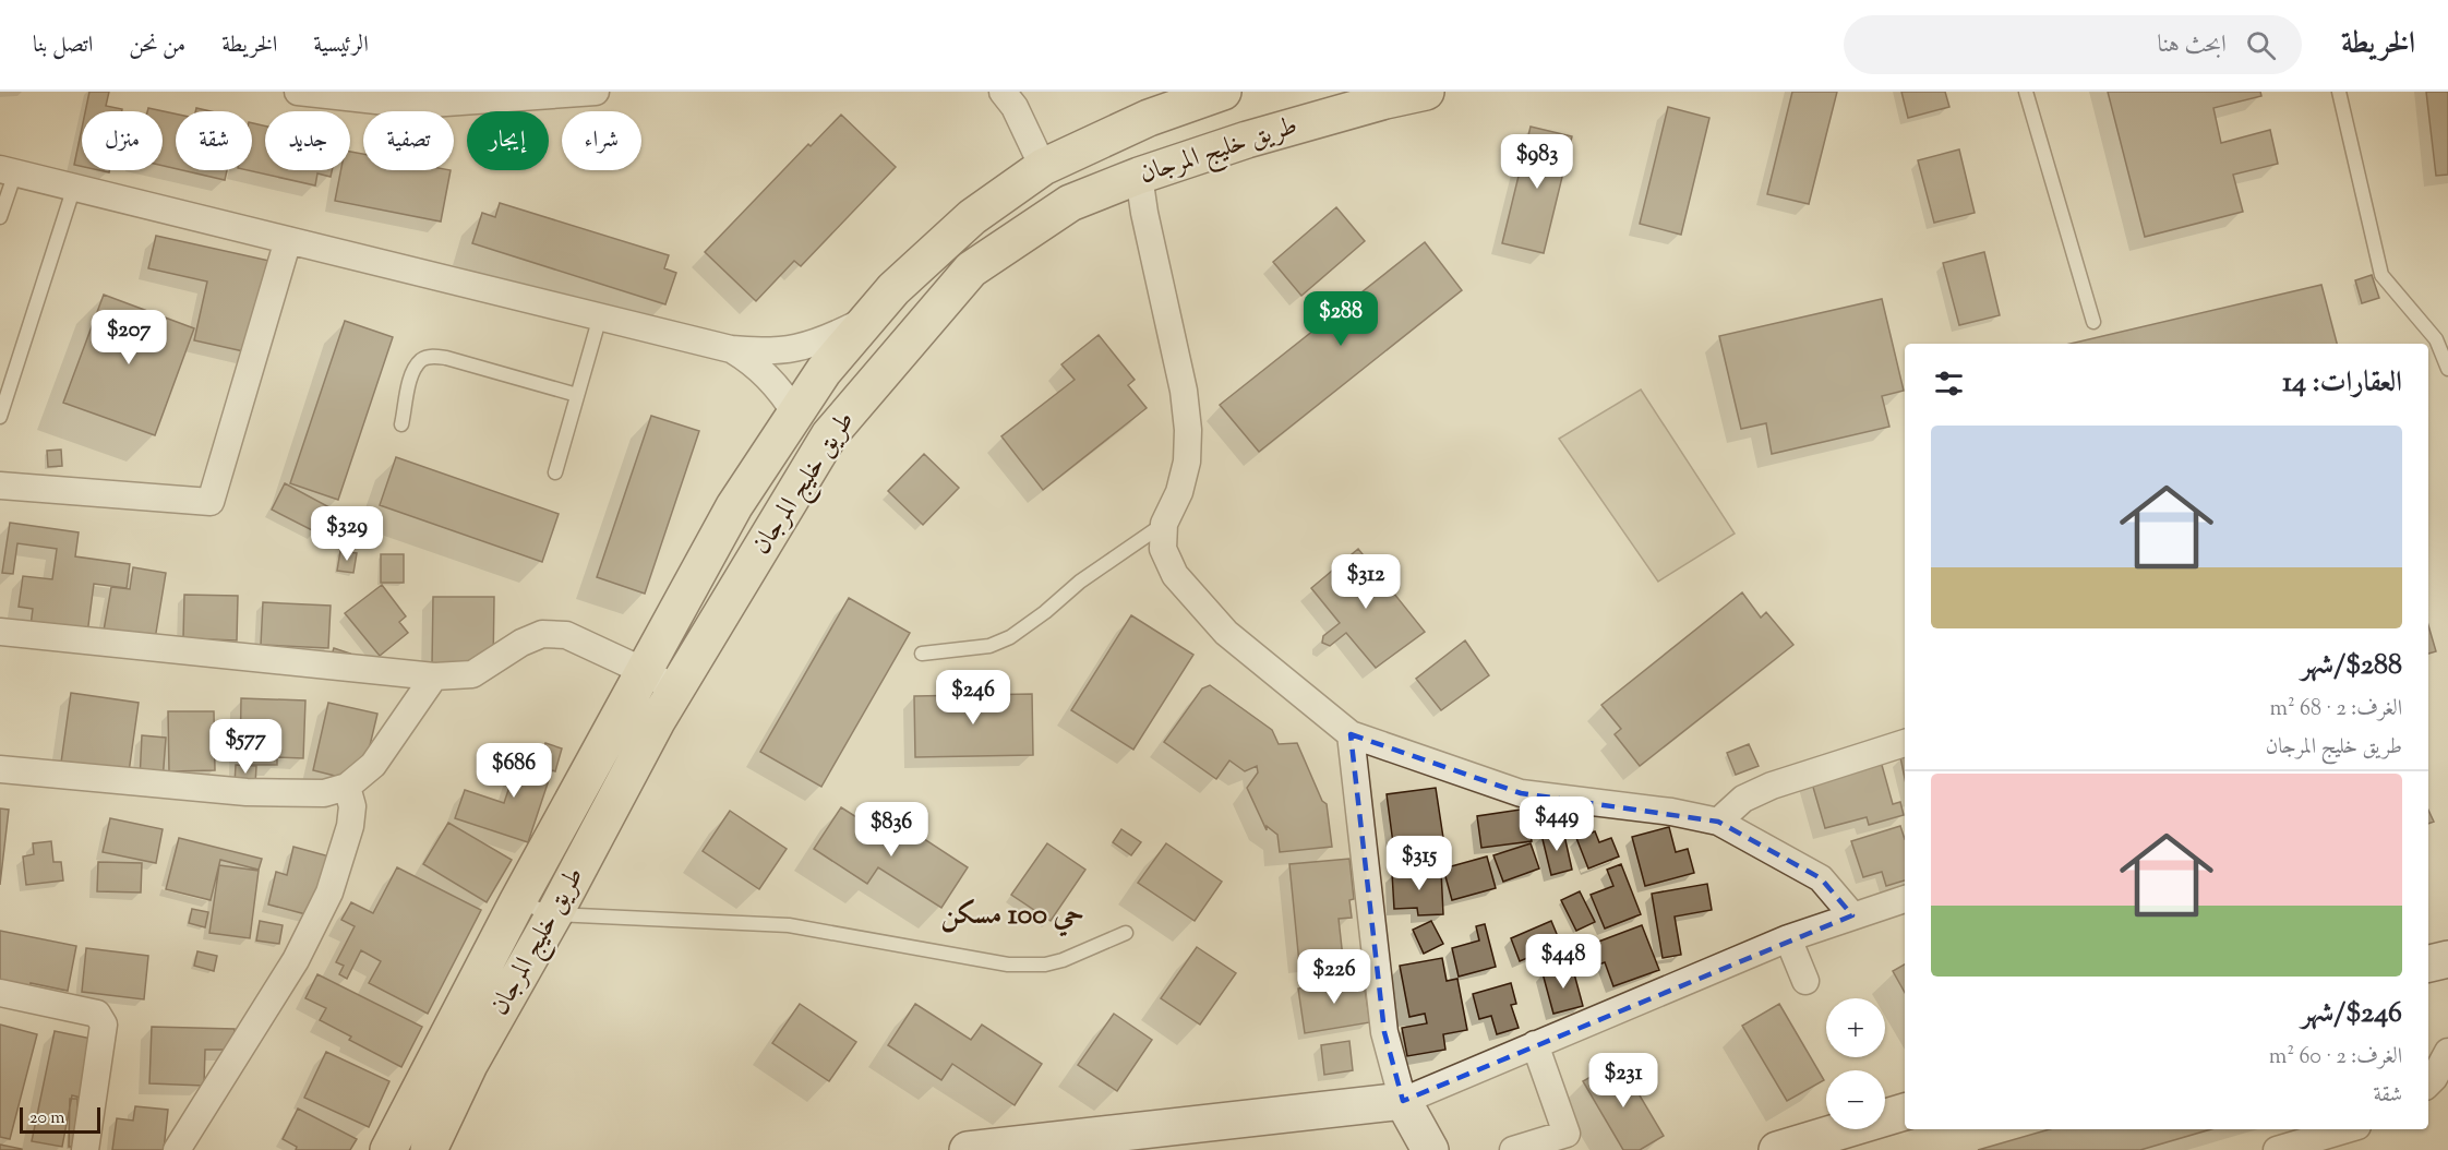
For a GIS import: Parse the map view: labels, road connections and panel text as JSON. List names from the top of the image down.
{
  "streets": {
    "main road": ["طريق خليج المرجان"]
  },
  "districts": ["حي 100 مسكن"],
  "scale_bar": "20 m",
  "page": {
    "header": "الخريطة",
    "search": "ابحث هنا",
    "nav": [
      "الرئيسية",
      "الخريطة",
      "من نحن",
      "اتصل بنا"
    ],
    "chip": [
      "شراء",
      "إيجار",
      "تصفية",
      "جديد",
      "شقة",
      "منزل"
    ],
    "price": [
      "$983",
      "$288",
      "$207",
      "$329",
      "$312",
      "$246",
      "$577",
      "$686",
      "$449",
      "$836",
      "$315",
      "$448",
      "$226",
      "$231"
    ],
    "heading": "العقارات: 14",
    "list": [
      {
        "name": "$288/شهر",
        "note": "الغرف: 2 · 68 m² · طريق خليج المرجان"
      },
      {
        "name": "$246/شهر",
        "note": "الغرف: 2 · 60 m² · شقة"
      }
    ],
    "map_buttons": ["+", "−"],
    "scale": "20 m"
  }
}
